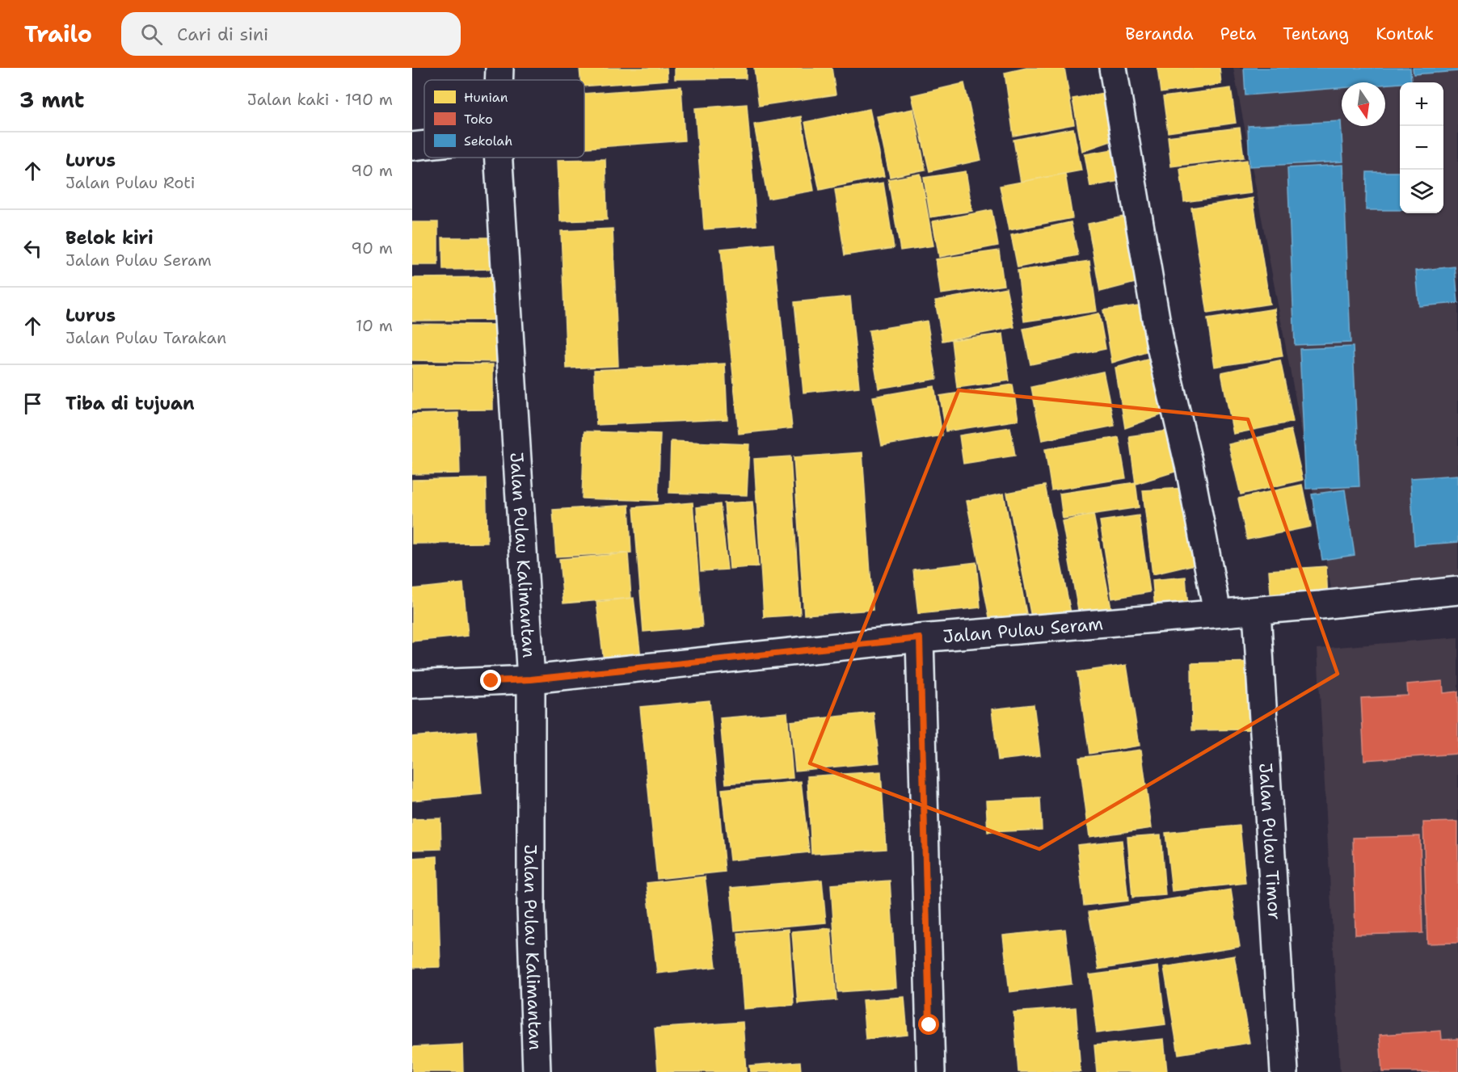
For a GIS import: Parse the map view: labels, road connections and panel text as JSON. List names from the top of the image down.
{
  "streets": {
    "street": ["Jalan Pulau Kalimantan", "Jalan Pulau Seram", "Jalan Pulau Timor"]
  },
  "crossings": [
    ["Jalan Pulau Kalimantan", "Jalan Pulau Seram"],
    ["Jalan Pulau Seram", "Jalan Pulau Timor"]
  ],
  "legend": ["Hunian", "Toko", "Sekolah"],
  "north": "bottom",
  "page": {
    "header": "Trailo",
    "search": "Cari di sini",
    "nav": [
      "Beranda",
      "Peta",
      "Tentang",
      "Kontak"
    ],
    "heading": ["3 mnt", "Jalan kaki · 190 m"],
    "map_buttons": ["+", "−"],
    "list": [
      ["Lurus", "Jalan Pulau Roti", "90 m"],
      ["Belok kiri", "Jalan Pulau Seram", "90 m"],
      ["Lurus", "Jalan Pulau Tarakan", "10 m"],
      "Tiba di tujuan"
    ]
  }
}
